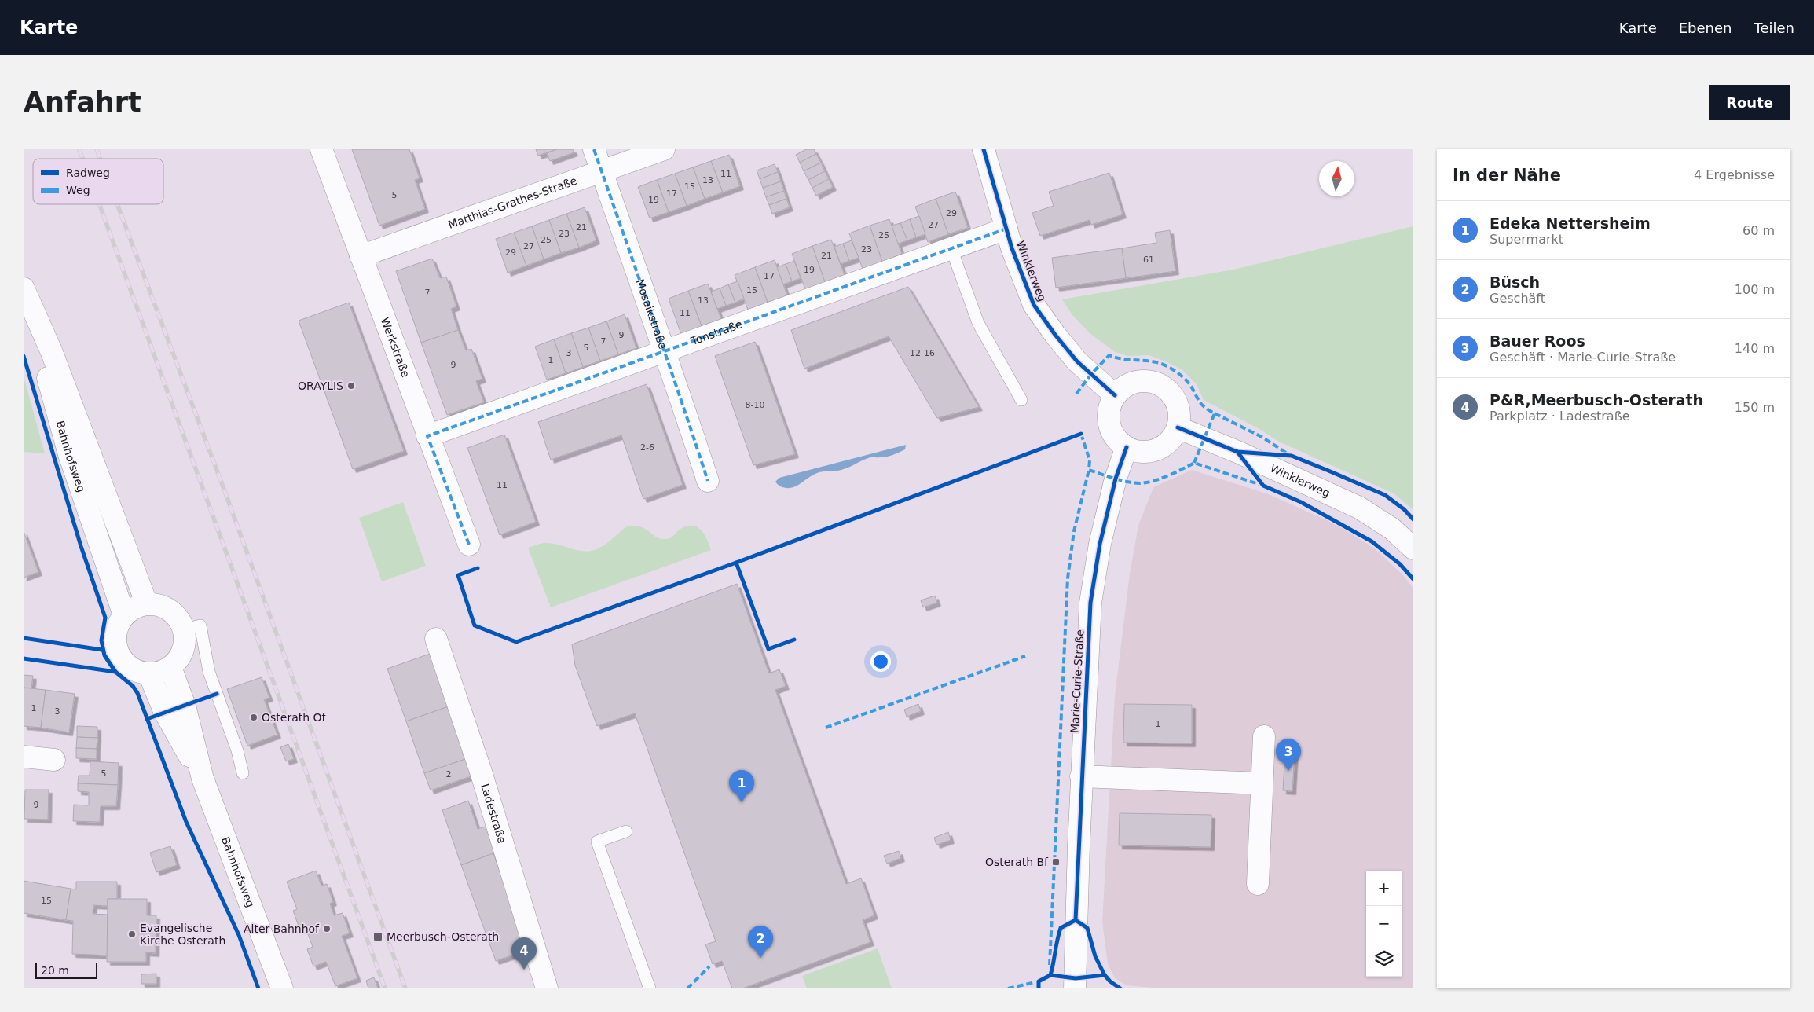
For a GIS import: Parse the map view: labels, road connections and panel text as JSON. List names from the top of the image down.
{
  "streets": {
    "street": [
      "Matthias-Grathes-Straße",
      "Winklerweg",
      "Mosaikstraße",
      "Tonstraße",
      "Werkstraße",
      "Bahnhofsweg",
      "Marie-Curie-Straße",
      "Ladestraße"
    ]
  },
  "crossings": [
    ["Matthias-Grathes-Straße", "Mosaikstraße"],
    ["Matthias-Grathes-Straße", "Werkstraße"],
    ["Winklerweg", "Tonstraße"],
    ["Winklerweg", "Marie-Curie-Straße"],
    ["Mosaikstraße", "Tonstraße"],
    ["Tonstraße", "Werkstraße"]
  ],
  "places": {
    "other": [
      "ORAYLIS",
      "Osterath Of",
      "Alter Bahnhof",
      "Evangelische Kirche Osterath"
    ],
    "transit": ["Osterath Bf", "Meerbusch-Osterath"]
  },
  "house_numbers": [
    "11",
    "13",
    "15",
    "17",
    "5",
    "19",
    "29",
    "27",
    "21",
    "23",
    "25",
    "25",
    "27",
    "23",
    "29",
    "21",
    "61",
    "19",
    "17",
    "15",
    "7",
    "13",
    "11",
    "9",
    "7",
    "5",
    "3",
    "12-16",
    "1",
    "9",
    "8-10",
    "2-6",
    "11",
    "1",
    "3",
    "1",
    "5",
    "2",
    "9",
    "15"
  ],
  "legend": ["Radweg", "Weg"],
  "scale_bar": "20 m",
  "north": "top",
  "page": {
    "header": "Karte",
    "nav": ["Karte", "Ebenen", "Teilen"],
    "buttons": "Route",
    "title": "Anfahrt",
    "heading": ["In der Nähe", "4 Ergebnisse"],
    "list": [
      {
        "mark": "1",
        "name": "Edeka Nettersheim",
        "note": "Supermarkt",
        "value": "60 m"
      },
      {
        "mark": "2",
        "name": "Büsch",
        "note": "Geschäft",
        "value": "100 m"
      },
      {
        "mark": "3",
        "name": "Bauer Roos",
        "note": "Geschäft · Marie-Curie-Straße",
        "value": "140 m"
      },
      {
        "mark": "4",
        "name": "P&R,Meerbusch-Osterath",
        "note": "Parkplatz · Ladestraße",
        "value": "150 m"
      }
    ],
    "pins": [
      "3",
      "1",
      "2",
      "4"
    ],
    "map_buttons": ["+", "−"],
    "scale": "20 m"
  }
}
